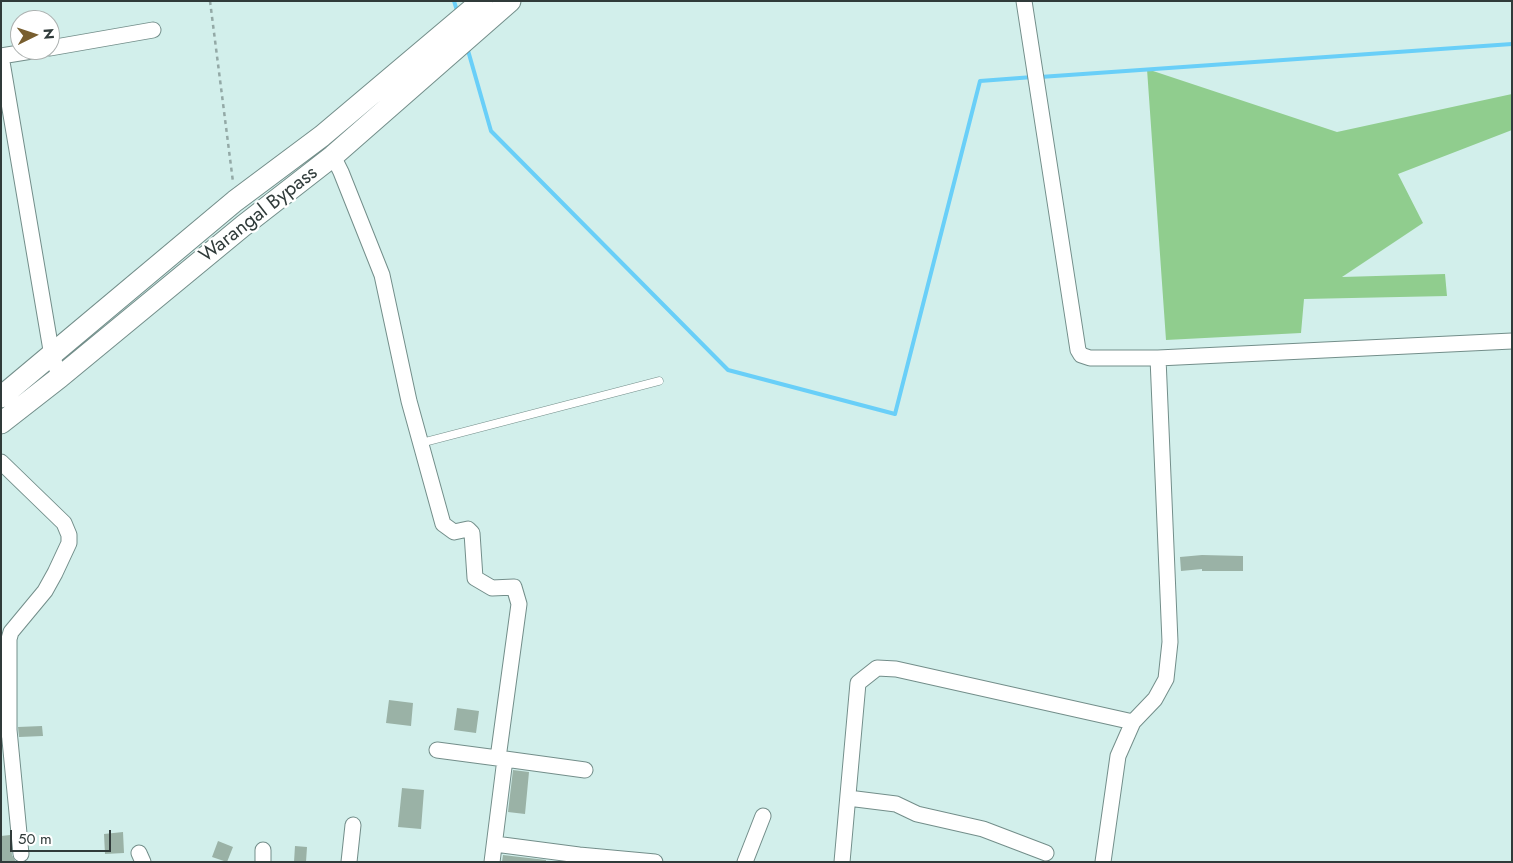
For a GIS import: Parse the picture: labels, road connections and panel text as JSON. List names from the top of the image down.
{
  "streets": {
    "main road": ["Warangal Bypass"]
  },
  "scale_bar": "50 m",
  "north": "right"
}
